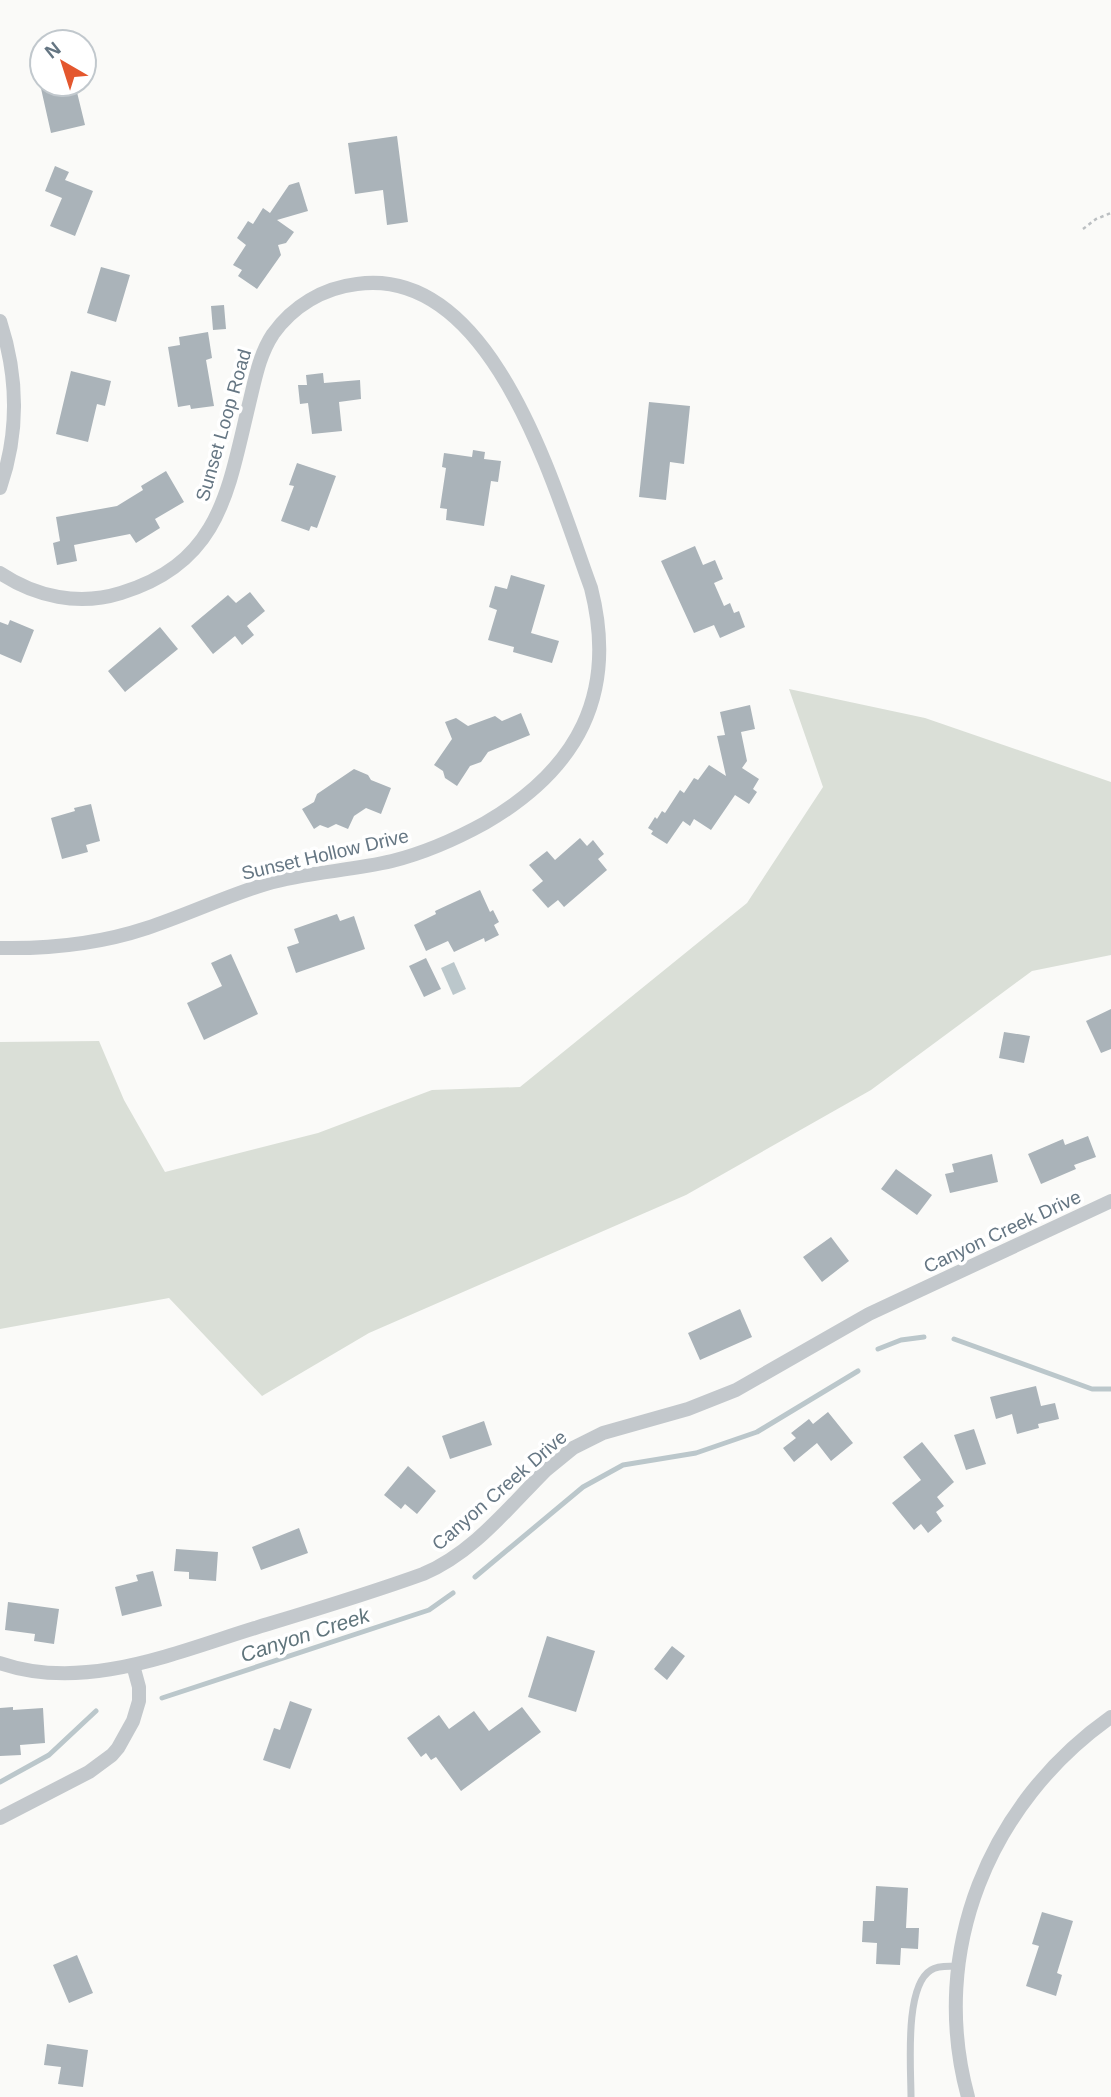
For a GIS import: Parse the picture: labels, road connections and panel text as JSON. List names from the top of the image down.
{
  "streets": {
    "street": ["Sunset Loop Road", "Sunset Hollow Drive", "Canyon Creek Drive"]
  },
  "crossings": [
    ["Sunset Loop Road", "Sunset Hollow Drive"]
  ],
  "water": ["Canyon Creek"],
  "north": "top left"
}
